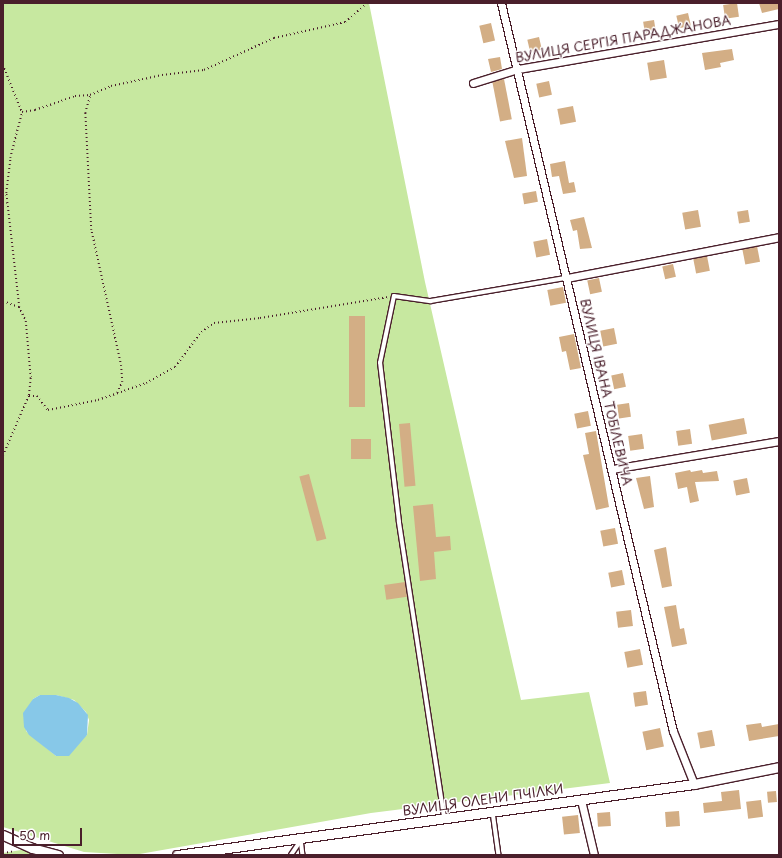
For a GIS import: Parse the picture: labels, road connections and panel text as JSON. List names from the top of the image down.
{
  "streets": {
    "street": ["ВУЛИЦЯ СЕРГІЯ ПАРАДЖАНОВА", "ВУЛИЦЯ ІВАНА ТОБІЛЕВИЧА", "ВУЛИЦЯ ОЛЕНИ ПЧІЛКИ"]
  },
  "crossings": [
    ["ВУЛИЦЯ СЕРГІЯ ПАРАДЖАНОВА", "ВУЛИЦЯ ІВАНА ТОБІЛЕВИЧА"],
    ["ВУЛИЦЯ ІВАНА ТОБІЛЕВИЧА", "ВУЛИЦЯ ОЛЕНИ ПЧІЛКИ"]
  ],
  "scale_bar": "50 m"
}
